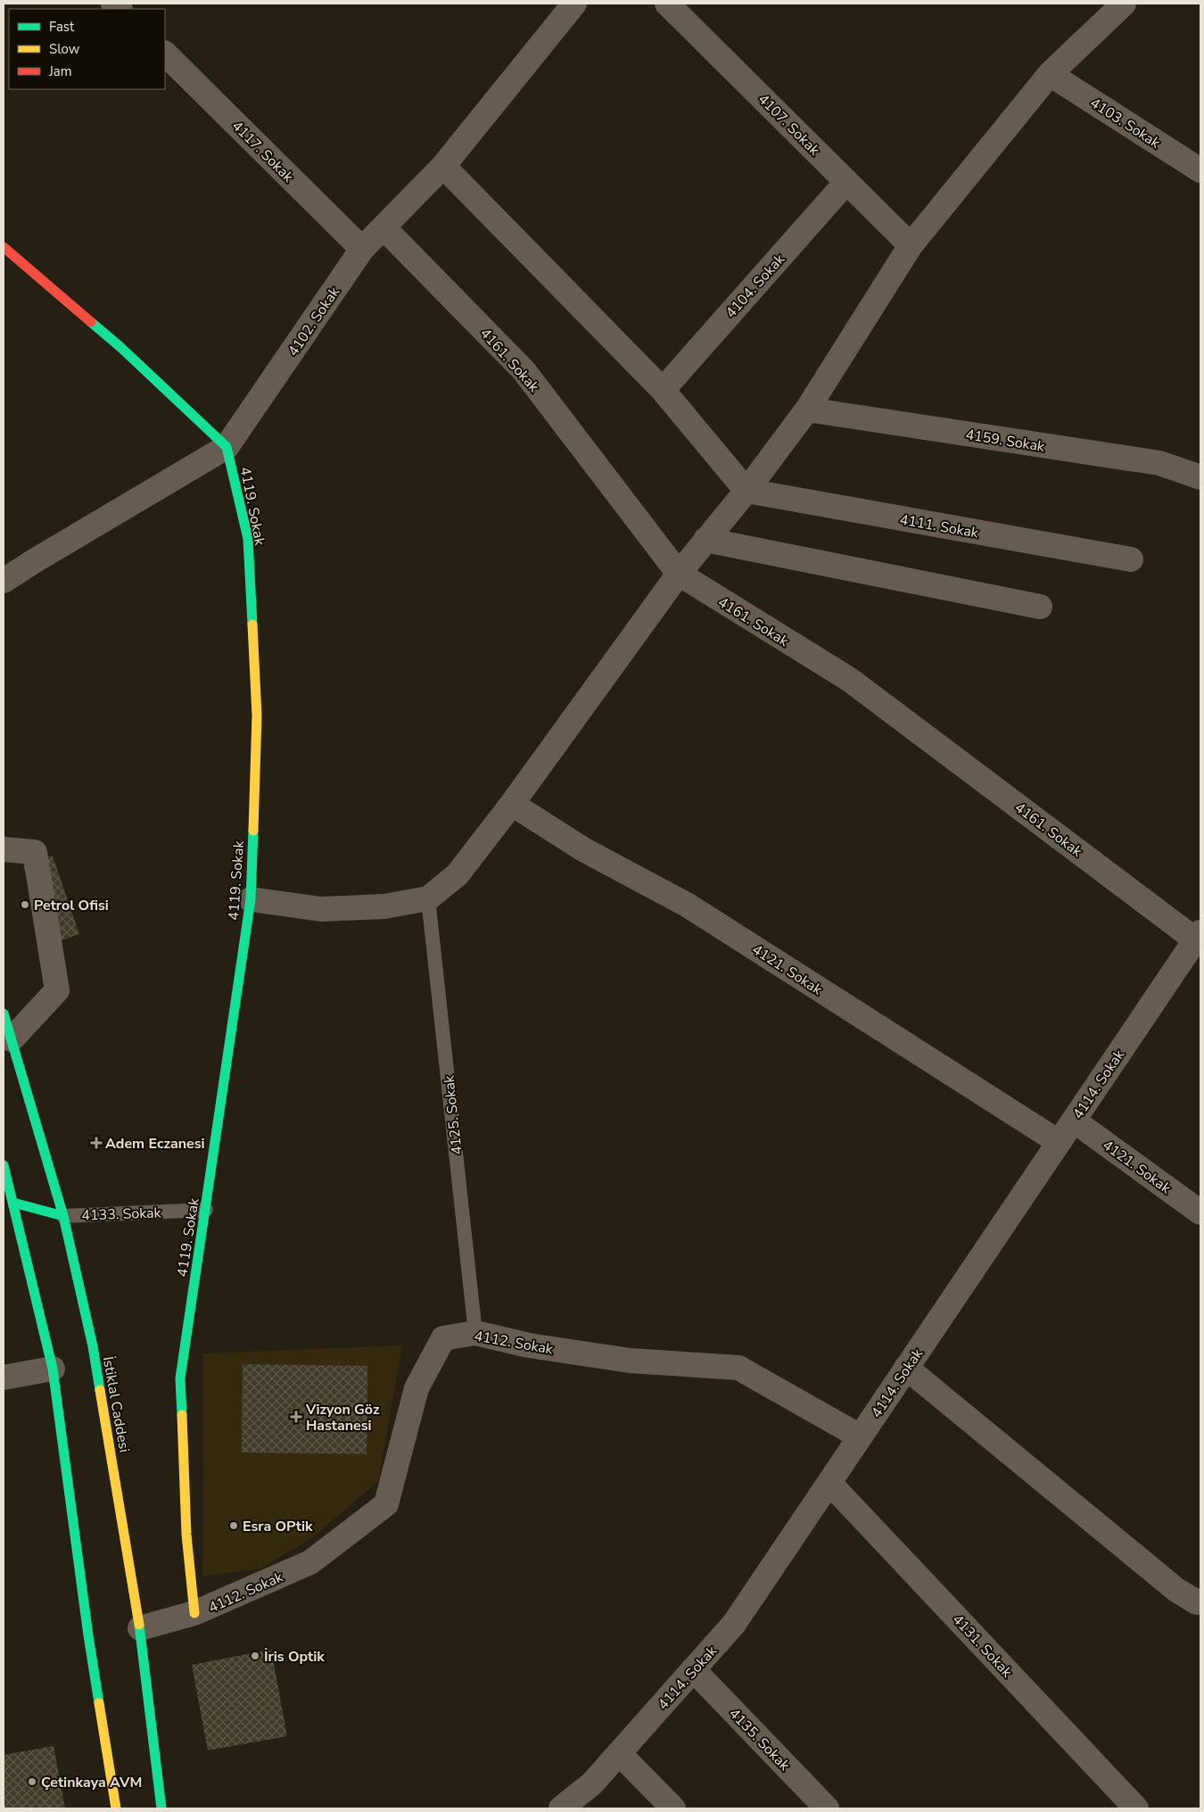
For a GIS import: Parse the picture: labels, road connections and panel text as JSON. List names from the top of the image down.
{
  "streets": {
    "main road": ["4119. Sokak", "İstiklal Caddesi"],
    "street": [
      "4103. Sokak",
      "4107. Sokak",
      "4117. Sokak",
      "4104. Sokak",
      "4102. Sokak",
      "4161. Sokak",
      "4159. Sokak",
      "4111. Sokak",
      "4121. Sokak",
      "4114. Sokak",
      "4112. Sokak",
      "4131. Sokak",
      "4135. Sokak"
    ],
    "lane": ["4125. Sokak", "4133. Sokak"]
  },
  "crossings": [
    ["4107. Sokak", "4104. Sokak"],
    ["4117. Sokak", "4102. Sokak"],
    ["4102. Sokak", "4161. Sokak"],
    ["4102. Sokak", "4119. Sokak"],
    ["4161. Sokak", "4114. Sokak"],
    ["4119. Sokak", "4133. Sokak"],
    ["4119. Sokak", "4112. Sokak"],
    ["4121. Sokak", "4114. Sokak"],
    ["4114. Sokak", "4112. Sokak"],
    ["4114. Sokak", "4131. Sokak"],
    ["4114. Sokak", "4135. Sokak"],
    ["4125. Sokak", "4112. Sokak"],
    ["4133. Sokak", "İstiklal Caddesi"],
    ["4112. Sokak", "İstiklal Caddesi"]
  ],
  "places": {
    "other": [
      "Petrol Ofisi",
      "Esra OPtik",
      "İris Optik",
      "Çetinkaya AVM"
    ],
    "health": ["Adem Eczanesi", "Vizyon Göz Hastanesi"]
  },
  "legend": ["Fast", "Slow", "Jam"]
}
